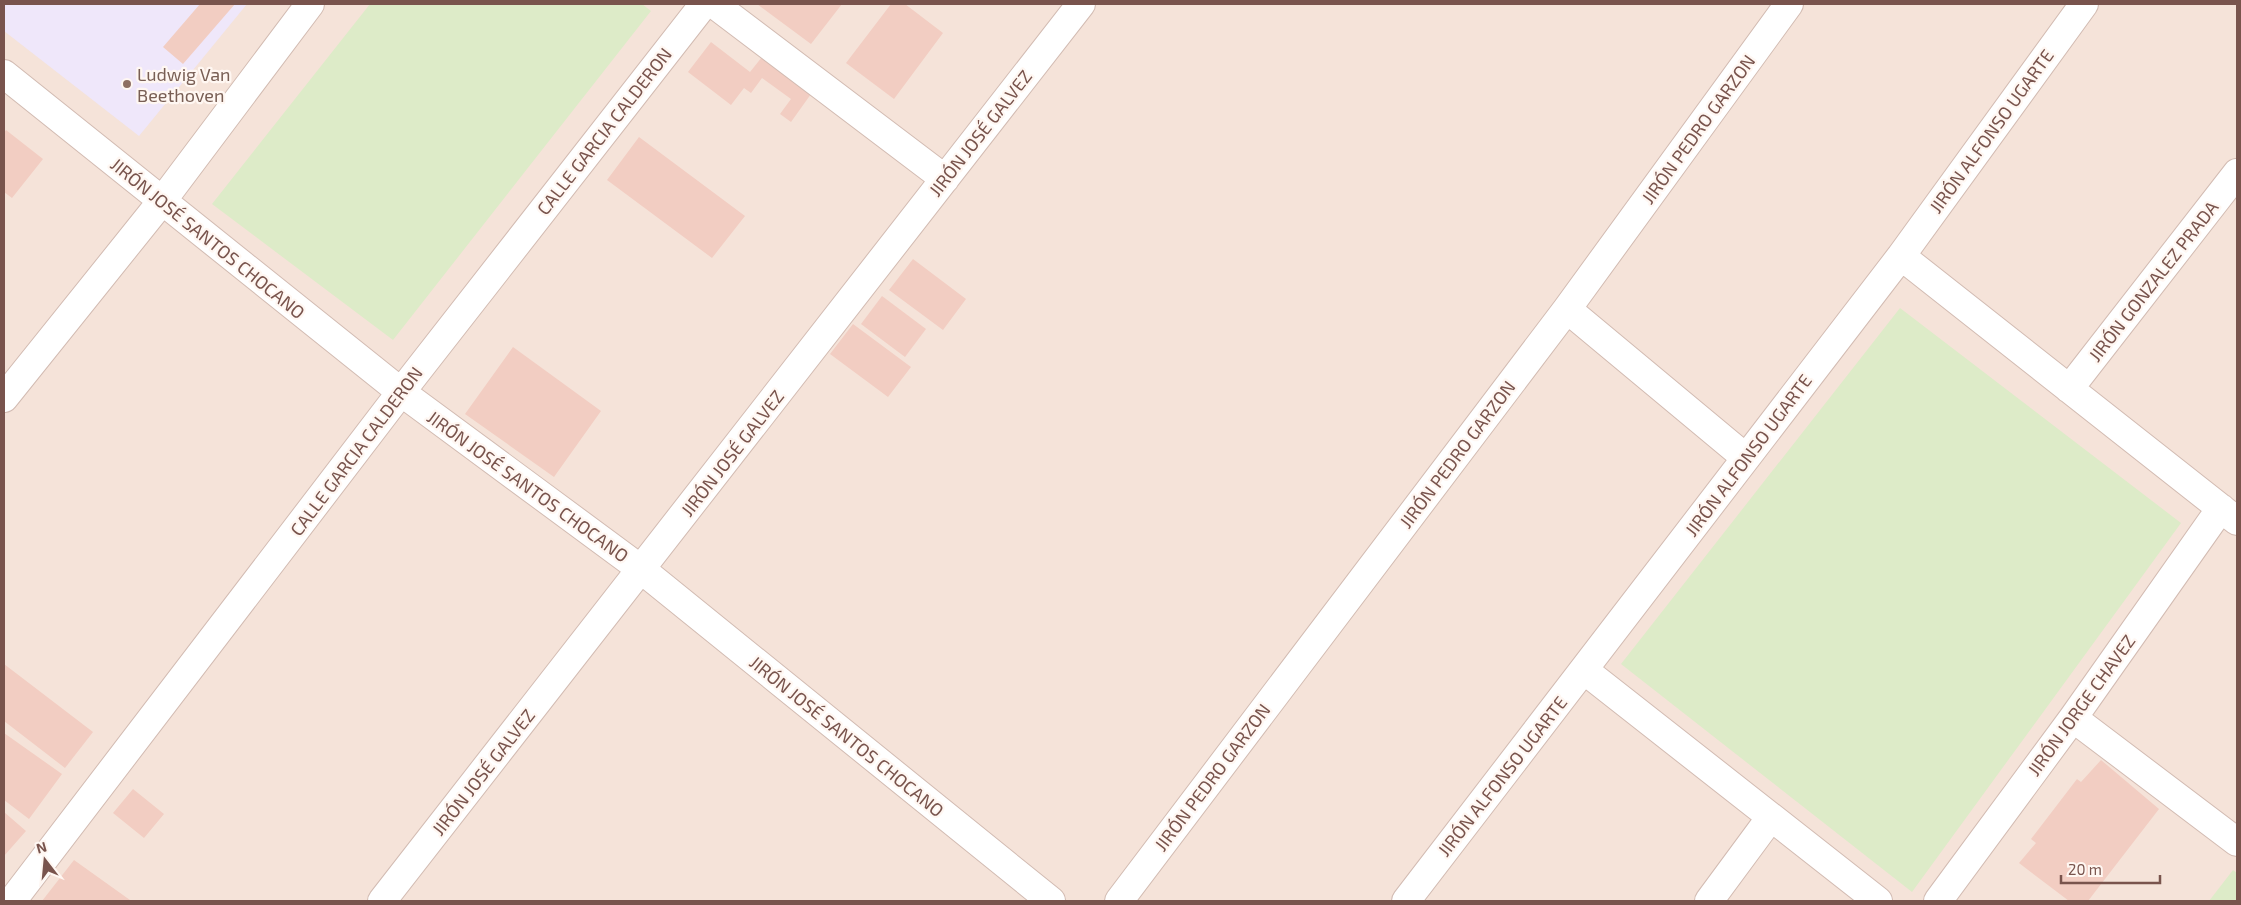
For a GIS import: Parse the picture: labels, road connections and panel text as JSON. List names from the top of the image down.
{
  "streets": {
    "street": [
      "JIRÓN PEDRO GARZON",
      "CALLE GARCIA CALDERON",
      "JIRÓN ALFONSO UGARTE",
      "JIRÓN JOSÉ GALVEZ",
      "JIRÓN JOSÉ SANTOS CHOCANO",
      "JIRÓN GONZALEZ PRADA",
      "JIRÓN JORGE CHAVEZ"
    ]
  },
  "crossings": [
    ["CALLE GARCIA CALDERON", "JIRÓN JOSÉ SANTOS CHOCANO"],
    ["JIRÓN JOSÉ GALVEZ", "JIRÓN JOSÉ SANTOS CHOCANO"]
  ],
  "places": ["Ludwig Van Beethoven"],
  "scale_bar": "20 m",
  "north": "top"
}
